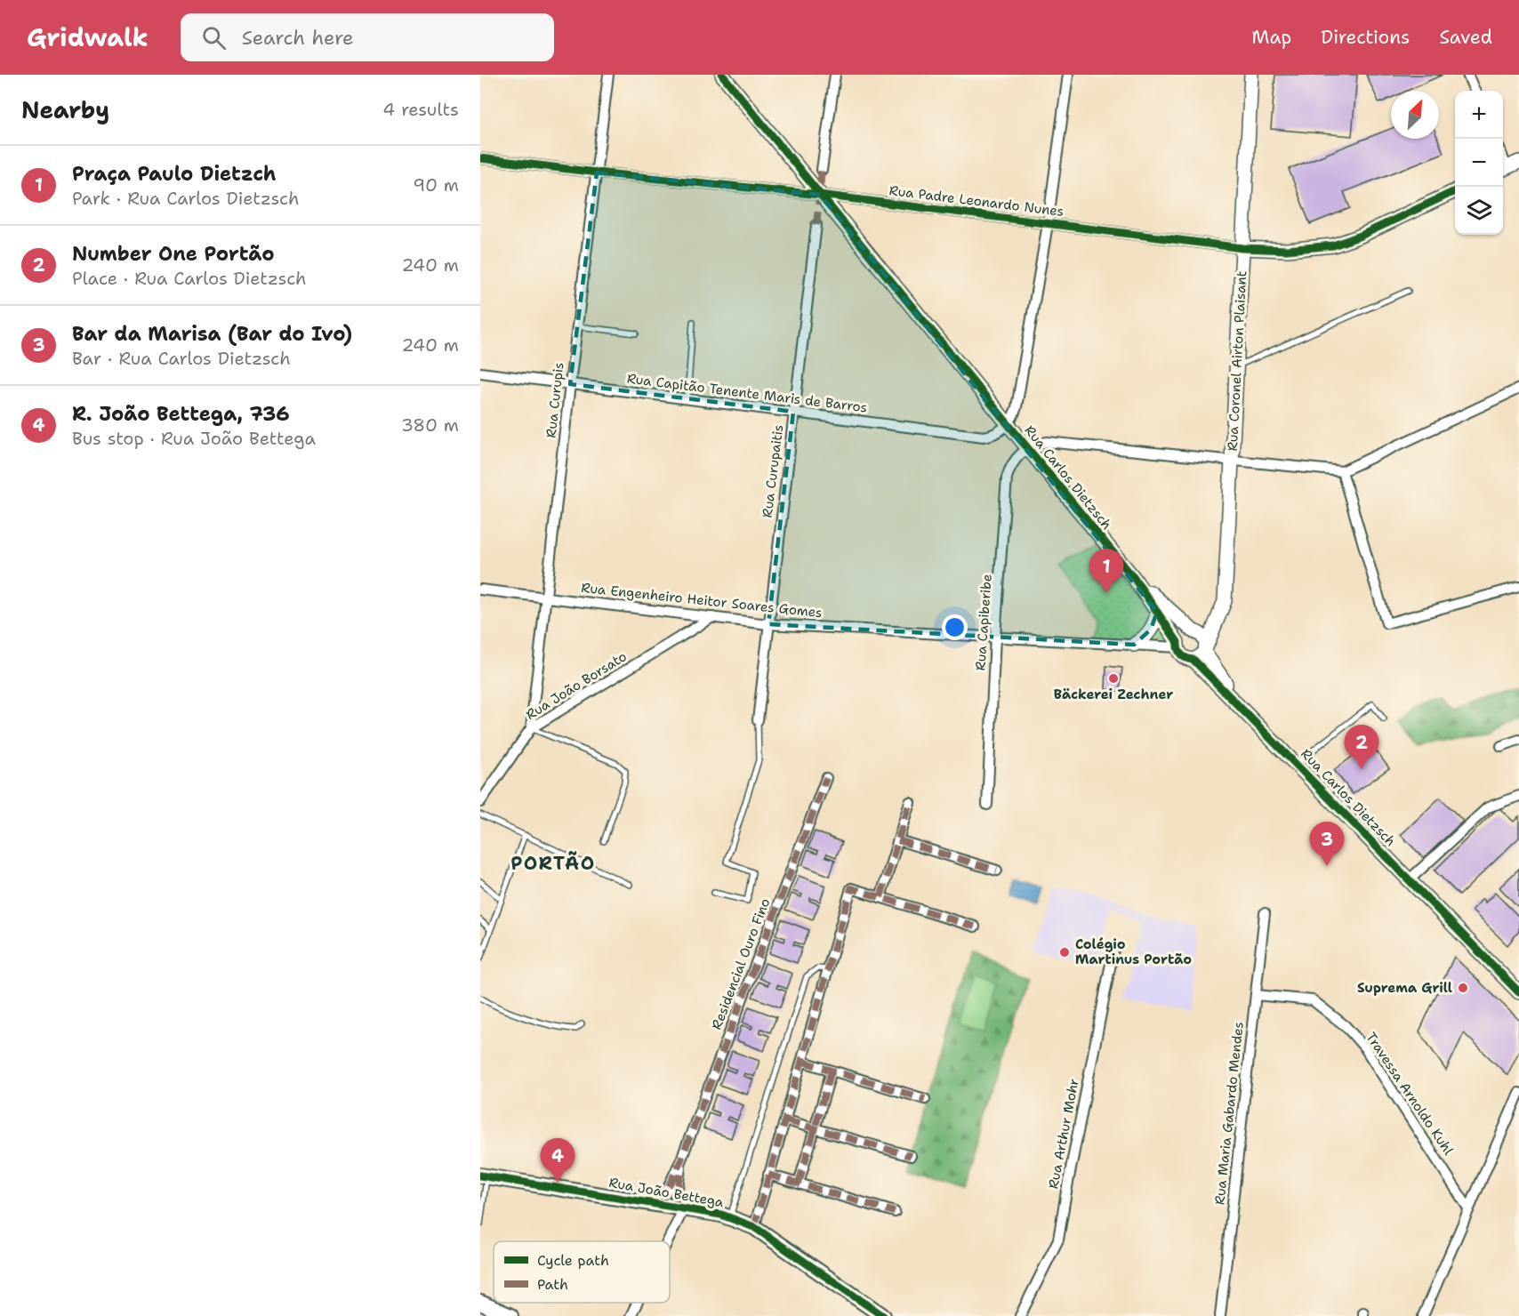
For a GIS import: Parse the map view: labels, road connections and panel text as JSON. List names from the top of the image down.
{
  "streets": {
    "main road": ["Rua João Bettega"],
    "street": [
      "Rua Padre Leonardo Nunes",
      "Rua Coronel Airton Plaisant",
      "Rua Capitão Tenente Maris de Barros",
      "Rua Curupis",
      "Rua Curupaitis",
      "Rua Carlos Dietzsch",
      "Rua Engenheiro Heitor Soares Gomes",
      "Rua Capiberibe",
      "Rua João Borsato",
      "Residencial Ouro Fino",
      "Travessa Arnoldo Kuhl",
      "Rua Maria Gabardo Mendes",
      "Rua Arthur Mohr"
    ]
  },
  "crossings": [
    ["Rua Padre Leonardo Nunes", "Rua Coronel Airton Plaisant"],
    ["Rua Padre Leonardo Nunes", "Rua Curupis"],
    ["Rua Padre Leonardo Nunes", "Rua Carlos Dietzsch"],
    ["Rua Coronel Airton Plaisant", "Rua Carlos Dietzsch"],
    ["Rua Coronel Airton Plaisant", "Rua Engenheiro Heitor Soares Gomes"],
    ["Rua Capitão Tenente Maris de Barros", "Rua Curupis"],
    ["Rua Capitão Tenente Maris de Barros", "Rua Curupaitis"],
    ["Rua Capitão Tenente Maris de Barros", "Rua Carlos Dietzsch"],
    ["Rua Curupis", "Rua Engenheiro Heitor Soares Gomes"],
    ["Rua Curupis", "Rua João Borsato"],
    ["Rua Curupaitis", "Rua Engenheiro Heitor Soares Gomes"],
    ["Rua Carlos Dietzsch", "Rua Engenheiro Heitor Soares Gomes"],
    ["Rua Carlos Dietzsch", "Rua Capiberibe"],
    ["Rua Engenheiro Heitor Soares Gomes", "Rua Capiberibe"],
    ["Rua Engenheiro Heitor Soares Gomes", "Rua João Borsato"],
    ["Residencial Ouro Fino", "Rua João Bettega"],
    ["Travessa Arnoldo Kuhl", "Rua Maria Gabardo Mendes"]
  ],
  "districts": ["PORTÃO"],
  "places": ["Bäckerei Zechner", "Colégio Martinus Portão", "Suprema Grill"],
  "legend": ["Cycle path", "Path"],
  "north": "top right",
  "page": {
    "header": "Gridwalk",
    "search": "Search here",
    "nav": ["Map", "Directions", "Saved"],
    "heading": ["Nearby", "4 results"],
    "map_buttons": ["+", "−"],
    "list": [
      {
        "mark": "1",
        "name": "Praça Paulo Dietzch",
        "note": "Park · Rua Carlos Dietzsch",
        "value": "90 m"
      },
      {
        "mark": "2",
        "name": "Number One Portão",
        "note": "Place · Rua Carlos Dietzsch",
        "value": "240 m"
      },
      {
        "mark": "3",
        "name": "Bar da Marisa (Bar do Ivo)",
        "note": "Bar · Rua Carlos Dietzsch",
        "value": "240 m"
      },
      {
        "mark": "4",
        "name": "R. João Bettega, 736",
        "note": "Bus stop · Rua João Bettega",
        "value": "380 m"
      }
    ],
    "pins": [
      "1",
      "2",
      "3",
      "4"
    ]
  }
}
